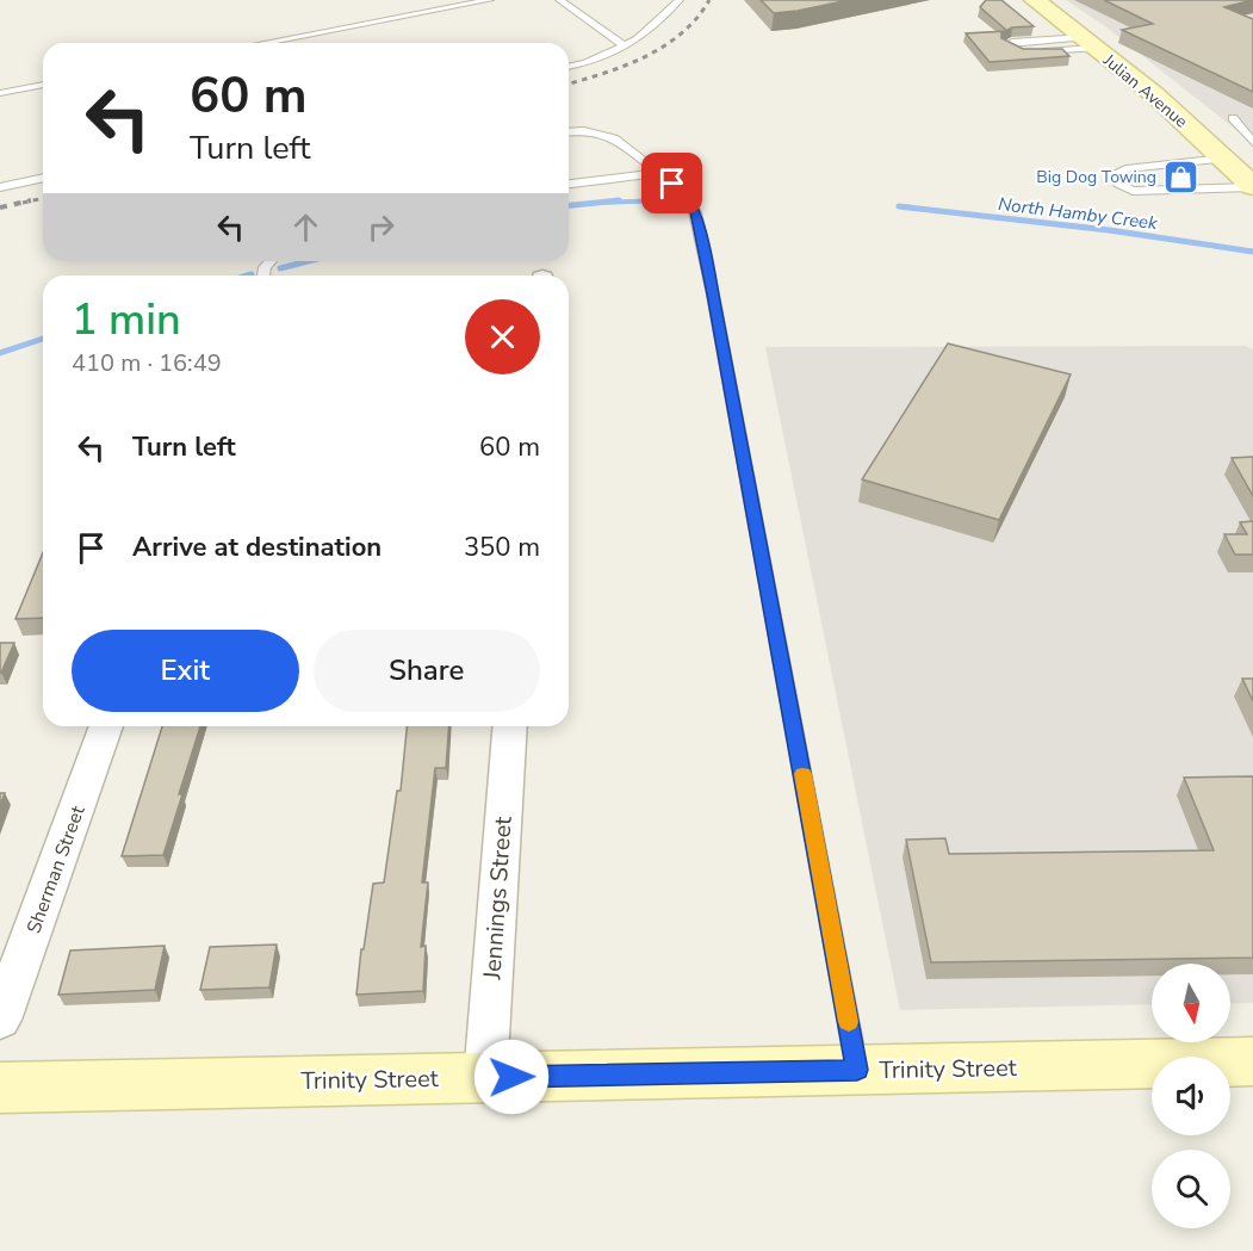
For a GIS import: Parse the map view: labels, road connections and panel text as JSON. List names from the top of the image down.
{
  "streets": {
    "street": [
      "Julian Avenue",
      "Sherman Street",
      "Jennings Street",
      "Trinity Street"
    ]
  },
  "crossings": [
    ["Jennings Street", "Trinity Street"]
  ],
  "water": ["North Hamby Creek"],
  "places": {
    "shop": ["Big Dog Towing"]
  },
  "north": "bottom",
  "page": {
    "turn": ["60 m", "Turn left"],
    "heading": ["1 min", "410 m · 16:49"],
    "list": [
      {
        "name": "Turn left",
        "value": "60 m"
      },
      {
        "name": "Arrive at destination",
        "value": "350 m"
      }
    ],
    "buttons": ["Exit", "Share"]
  }
}
